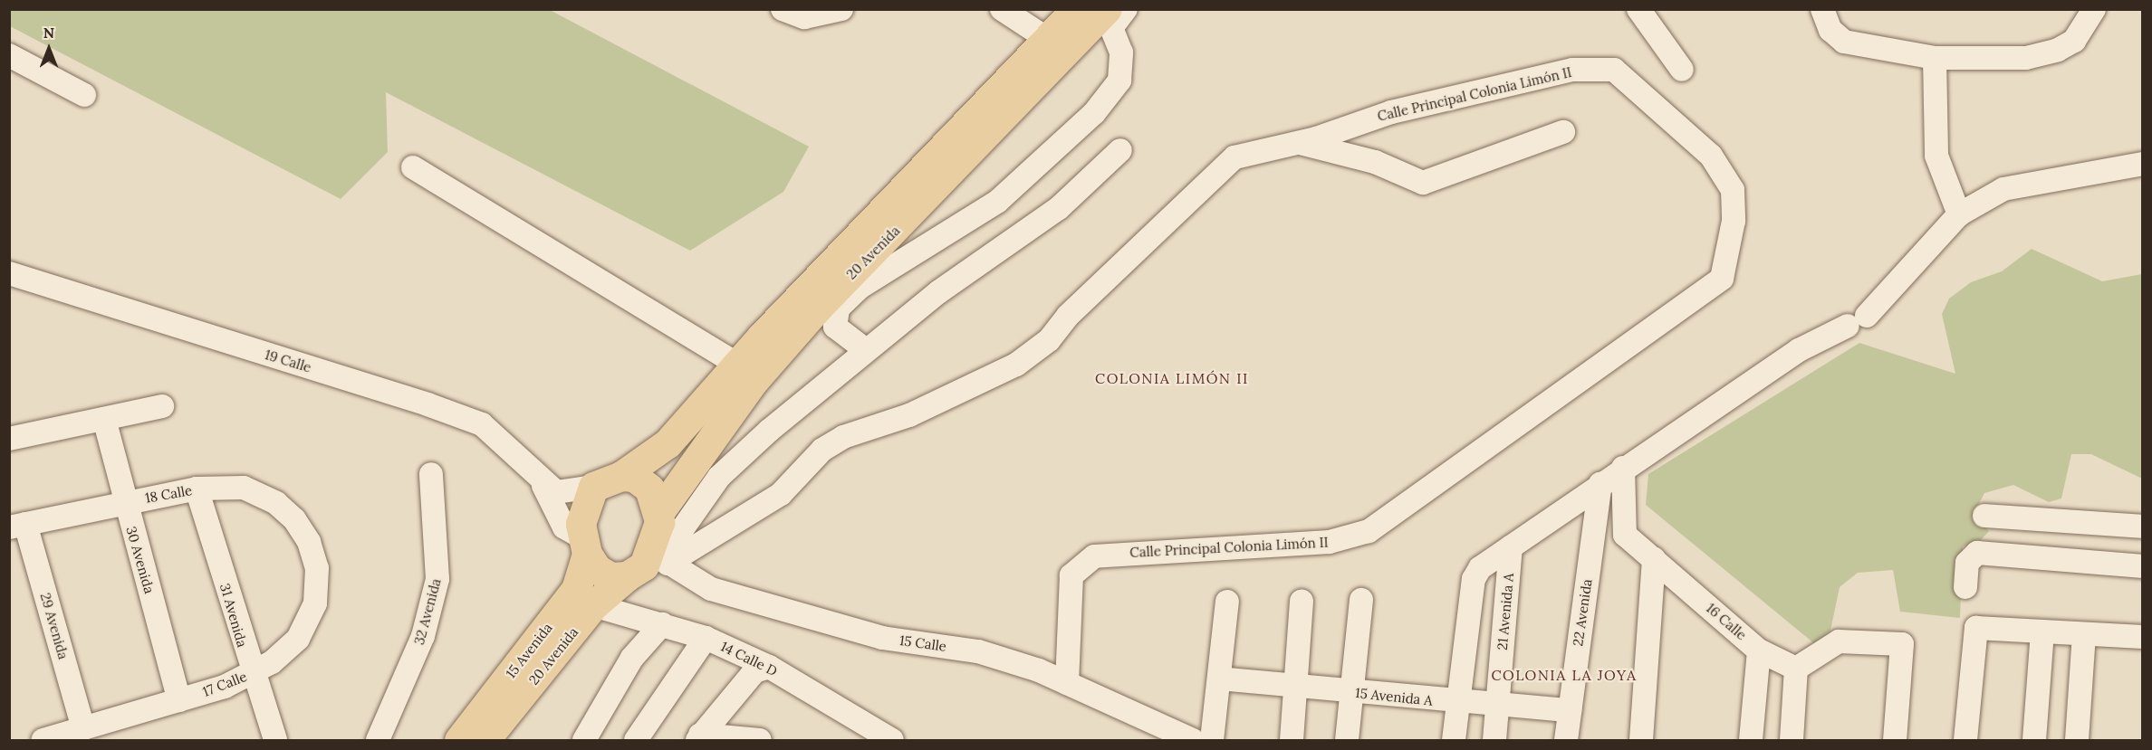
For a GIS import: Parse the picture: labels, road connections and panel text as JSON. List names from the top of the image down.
{
  "streets": {
    "main road": ["20 Avenida", "15 Avenida"],
    "street": [
      "Calle Principal Colonia Limón II",
      "19 Calle",
      "18 Calle",
      "30 Avenida",
      "32 Avenida",
      "21 Avenida A",
      "22 Avenida",
      "31 Avenida",
      "16 Calle",
      "29 Avenida",
      "15 Calle",
      "14 Calle D",
      "17 Calle",
      "15 Avenida A"
    ]
  },
  "crossings": [
    ["Calle Principal Colonia Limón II", "20 Avenida"],
    ["Calle Principal Colonia Limón II", "19 Calle"],
    ["Calle Principal Colonia Limón II", "15 Calle"],
    ["Calle Principal Colonia Limón II", "15 Avenida"],
    ["20 Avenida", "19 Calle"],
    ["20 Avenida", "15 Calle"],
    ["20 Avenida", "15 Avenida"],
    ["20 Avenida", "14 Calle D"],
    ["19 Calle", "15 Calle"],
    ["19 Calle", "15 Avenida"],
    ["18 Calle", "30 Avenida"],
    ["18 Calle", "31 Avenida"],
    ["18 Calle", "29 Avenida"],
    ["18 Calle", "17 Calle"],
    ["30 Avenida", "17 Calle"],
    ["21 Avenida A", "15 Avenida A"],
    ["22 Avenida", "15 Avenida A"],
    ["31 Avenida", "17 Calle"],
    ["29 Avenida", "17 Calle"],
    ["15 Calle", "15 Avenida"]
  ],
  "districts": ["COLONIA LIMÓN II", "COLONIA LA JOYA"],
  "north": "top"
}
